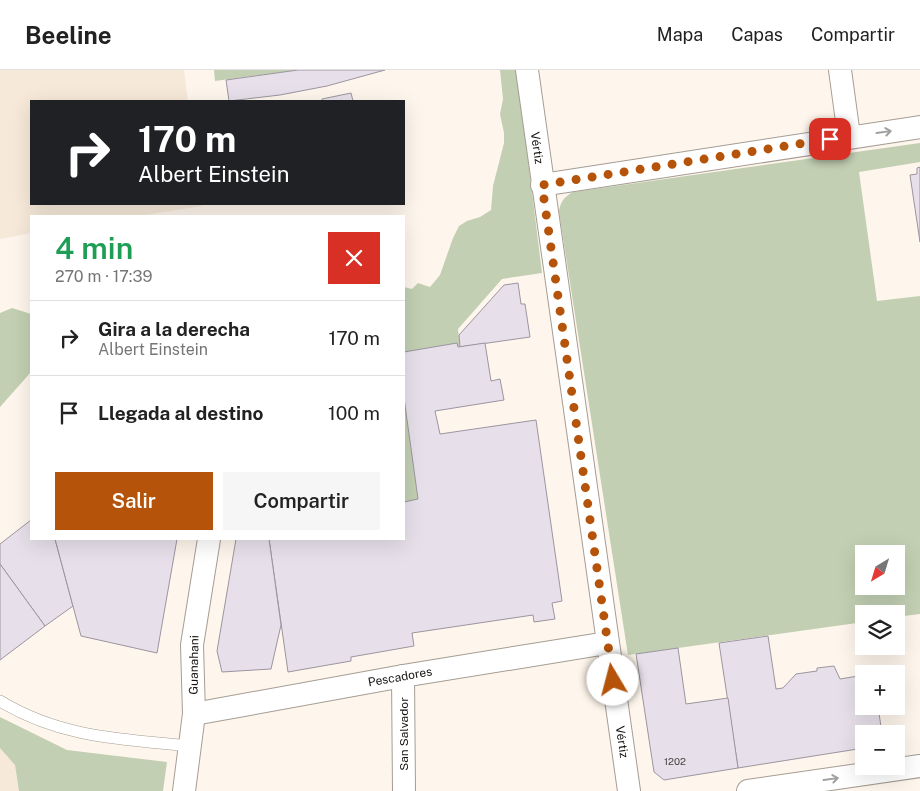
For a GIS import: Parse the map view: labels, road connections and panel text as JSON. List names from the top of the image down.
{
  "streets": {
    "street": [
      "Vértiz",
      "Guanahani",
      "Pescadores",
      "San Salvador"
    ]
  },
  "crossings": [
    ["Vértiz", "Pescadores"],
    ["Guanahani", "Pescadores"],
    ["Pescadores", "San Salvador"]
  ],
  "house_numbers": ["1202"],
  "north": "bottom left",
  "page": {
    "header": "Beeline",
    "nav": ["Mapa", "Capas", "Compartir"],
    "turn": ["170 m", "Albert Einstein"],
    "heading": ["4 min", "270 m · 17:39"],
    "list": [
      {
        "name": "Gira a la derecha",
        "note": "Albert Einstein",
        "value": "170 m"
      },
      {
        "name": "Llegada al destino",
        "value": "100 m"
      }
    ],
    "buttons": ["Salir", "Compartir"],
    "map_buttons": ["+", "−"]
  }
}
